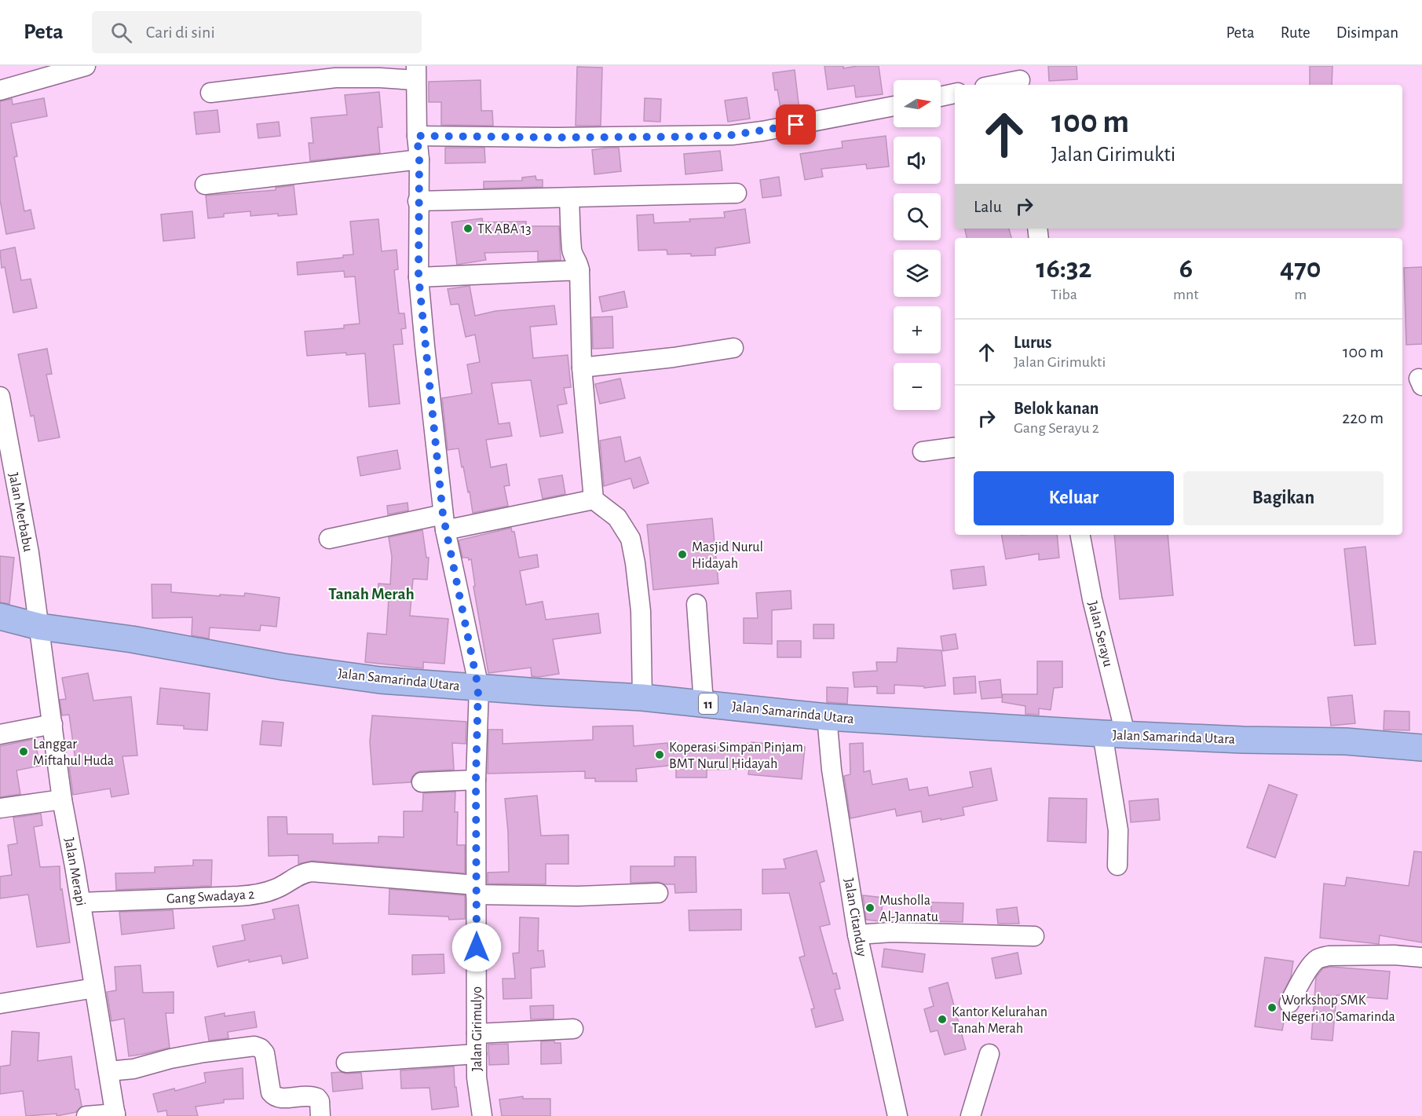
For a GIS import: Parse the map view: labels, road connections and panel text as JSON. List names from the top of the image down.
{
  "streets": {
    "highway": ["Jalan Samarinda Utara", "11"],
    "street": [
      "Jalan Merbabu",
      "Jalan Serayu",
      "Jalan Merapi",
      "Gang Swadaya 2",
      "Jalan Citanduy",
      "Jalan Girimulyo"
    ]
  },
  "crossings": [
    ["Jalan Merbabu", "Jalan Samarinda Utara"],
    ["Jalan Merbabu", "Jalan Merapi"],
    ["Jalan Serayu", "Jalan Samarinda Utara"],
    ["Jalan Samarinda Utara", "Jalan Merapi"],
    ["Jalan Samarinda Utara", "Jalan Citanduy"],
    ["Jalan Samarinda Utara", "Jalan Girimulyo"],
    ["Jalan Merapi", "Gang Swadaya 2"],
    ["Gang Swadaya 2", "Jalan Girimulyo"]
  ],
  "districts": ["Tanah Merah"],
  "places": [
    "TK ABA 13",
    "Masjid Nurul Hidayah",
    "Langgar Miftahul Huda",
    "Koperasi Simpan Pinjam BMT Nurul Hidayah",
    "Musholla Al-Jannatu",
    "Workshop SMK Negeri 10 Samarinda",
    "Kantor Kelurahan Tanah Merah"
  ],
  "north": "right",
  "page": {
    "header": "Peta",
    "search": "Cari di sini",
    "nav": ["Peta", "Rute", "Disimpan"],
    "map_buttons": ["+", "−"],
    "turn": ["100 m", "Jalan Girimukti"],
    "then": "Lalu",
    "eta": [
      "16:32",
      "Tiba",
      "6",
      "mnt",
      "470",
      "m"
    ],
    "list": [
      {
        "name": "Lurus",
        "note": "Jalan Girimukti",
        "value": "100 m"
      },
      {
        "name": "Belok kanan",
        "note": "Gang Serayu 2",
        "value": "220 m"
      }
    ],
    "buttons": ["Keluar", "Bagikan"]
  }
}
